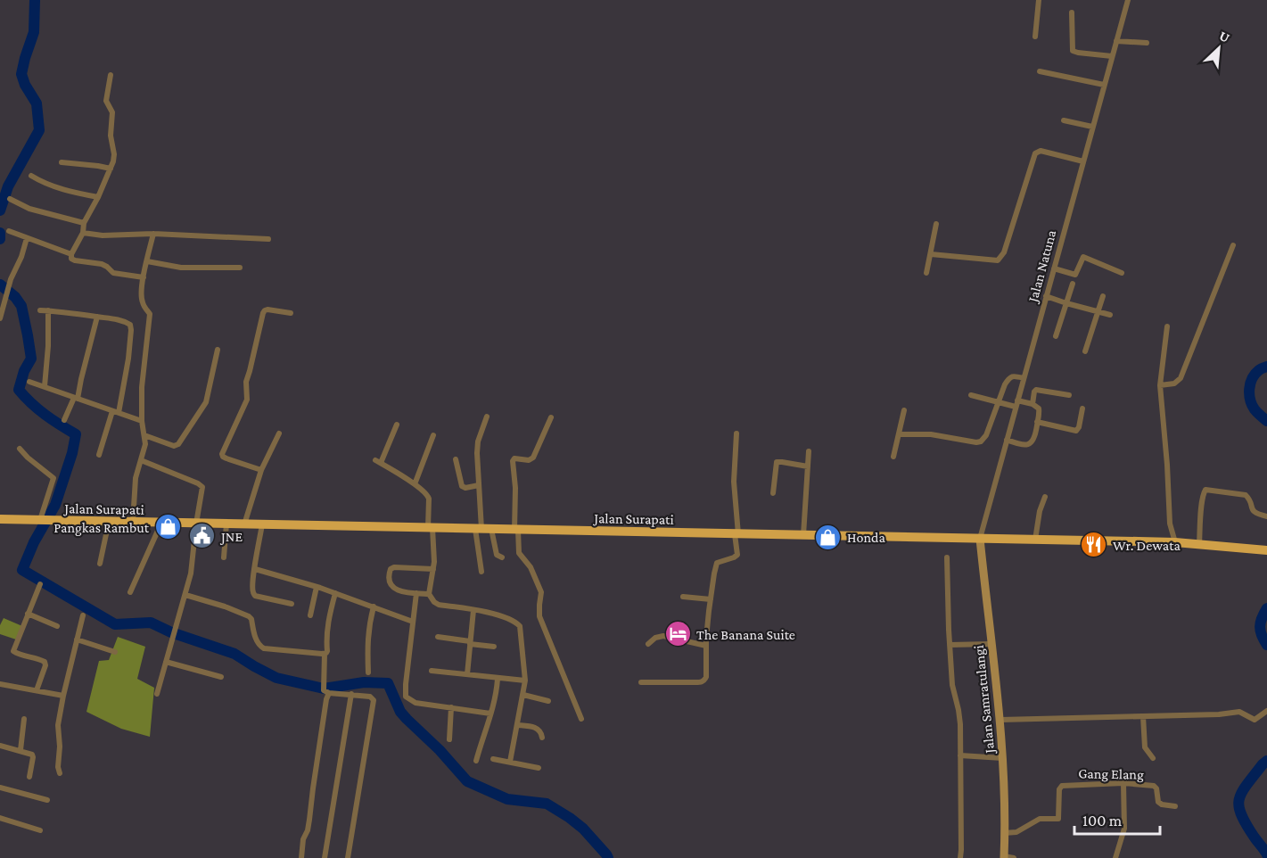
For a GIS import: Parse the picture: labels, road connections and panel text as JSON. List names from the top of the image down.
{
  "streets": {
    "highway": ["Jalan Surapati"],
    "main road": ["Jalan Samratulangi"],
    "street": ["Jalan Natuna", "Gang Elang"]
  },
  "crossings": [
    ["Jalan Natuna", "Jalan Surapati"],
    ["Jalan Natuna", "Jalan Samratulangi"],
    ["Jalan Surapati", "Jalan Samratulangi"],
    ["Jalan Samratulangi", "Gang Elang"]
  ],
  "places": {
    "shop": ["Pangkas Rambut", "Honda"],
    "public building": ["JNE"],
    "restaurant": ["Wr. Dewata"],
    "hotel": ["The Banana Suite"]
  },
  "scale_bar": "100 m",
  "north": "top right"
}
